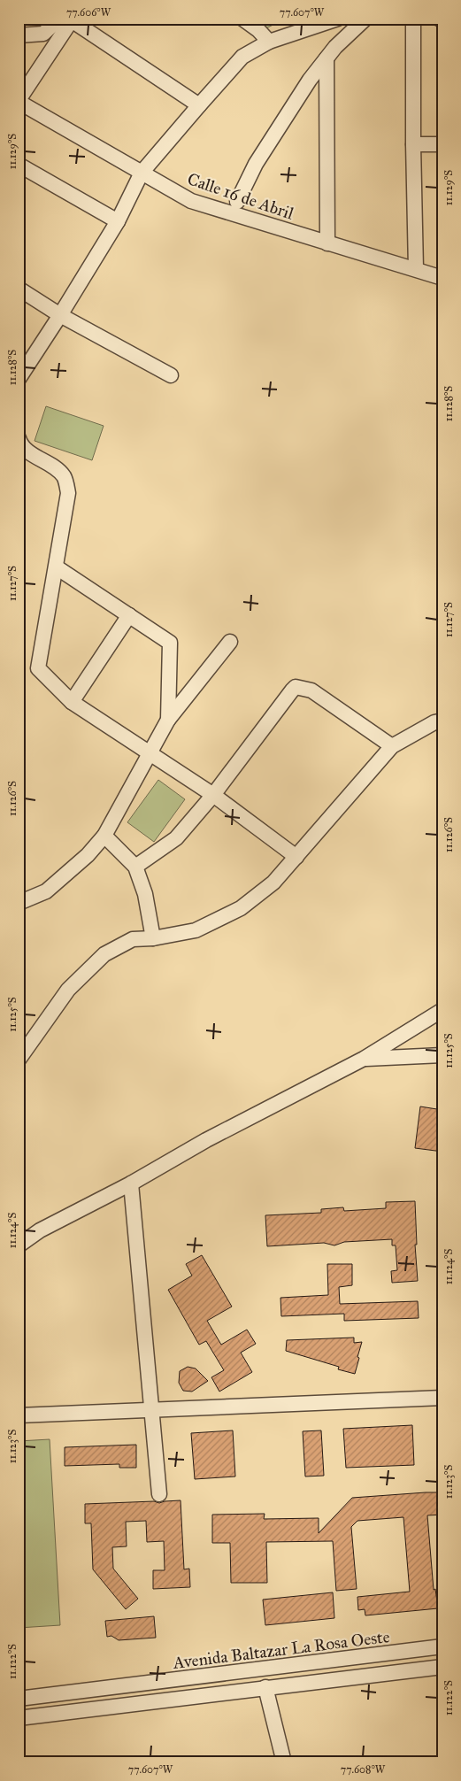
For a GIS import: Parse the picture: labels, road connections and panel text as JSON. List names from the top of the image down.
{
  "streets": {
    "street": ["Calle 16 de Abril", "Avenida Baltazar La Rosa Oeste"]
  },
  "coordinates": [
    "77.606°W",
    "77.607°W",
    "11.129°S",
    "11.128°S",
    "11.127°S",
    "11.126°S",
    "11.125°S",
    "11.124°S",
    "11.123°S",
    "11.122°S",
    "77.608°W"
  ]
}
